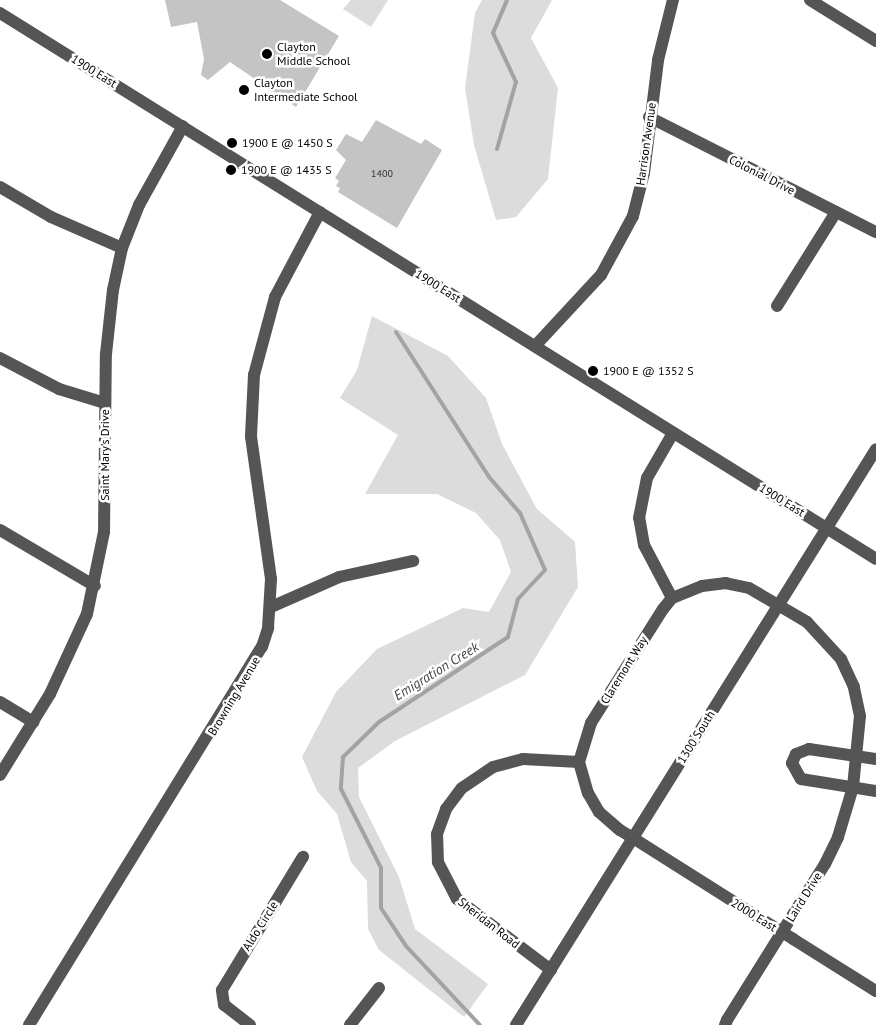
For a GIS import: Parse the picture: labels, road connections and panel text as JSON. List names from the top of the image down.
{
  "streets": {
    "street": [
      "1900 East",
      "Harrison Avenue",
      "Colonial Drive",
      "Saint Mary's Drive",
      "Claremont Way",
      "Browning Avenue",
      "1300 South",
      "Laird Drive",
      "2000 East",
      "Sheridan Road",
      "Aldo Circle"
    ]
  },
  "crossings": [
    ["1900 East", "Harrison Avenue"],
    ["1900 East", "Saint Mary's Drive"],
    ["1900 East", "Browning Avenue"],
    ["1900 East", "1300 South"],
    ["Harrison Avenue", "Colonial Drive"],
    ["Claremont Way", "Sheridan Road"],
    ["1300 South", "Laird Drive"],
    ["1300 South", "2000 East"],
    ["1300 South", "Sheridan Road"],
    ["Laird Drive", "2000 East"]
  ],
  "water": ["Emigration Creek"],
  "places": [
    "Clayton Middle School",
    "Clayton Intermediate School",
    "1900 E @ 1450 S",
    "1900 E @ 1435 S",
    "1900 E @ 1352 S"
  ],
  "house_numbers": ["1400"]
}
